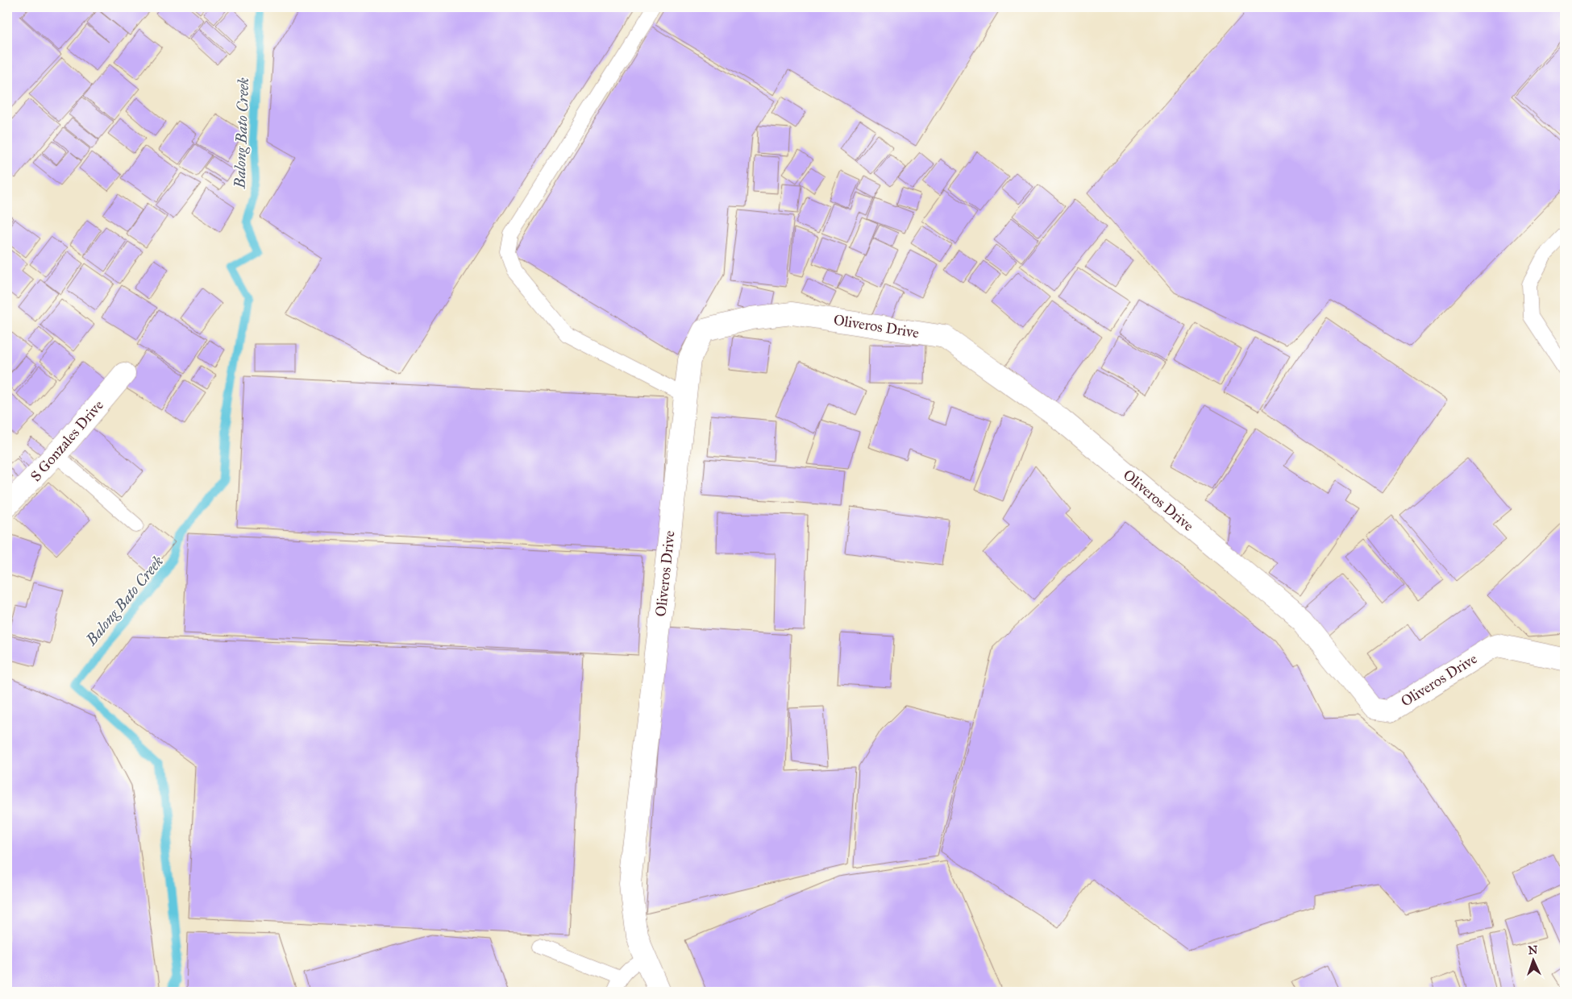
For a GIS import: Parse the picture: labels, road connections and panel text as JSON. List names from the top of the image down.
{
  "streets": {
    "street": ["Oliveros Drive", "S Gonzales Drive"]
  },
  "water": ["Balong Bato Creek"],
  "north": "top"
}
